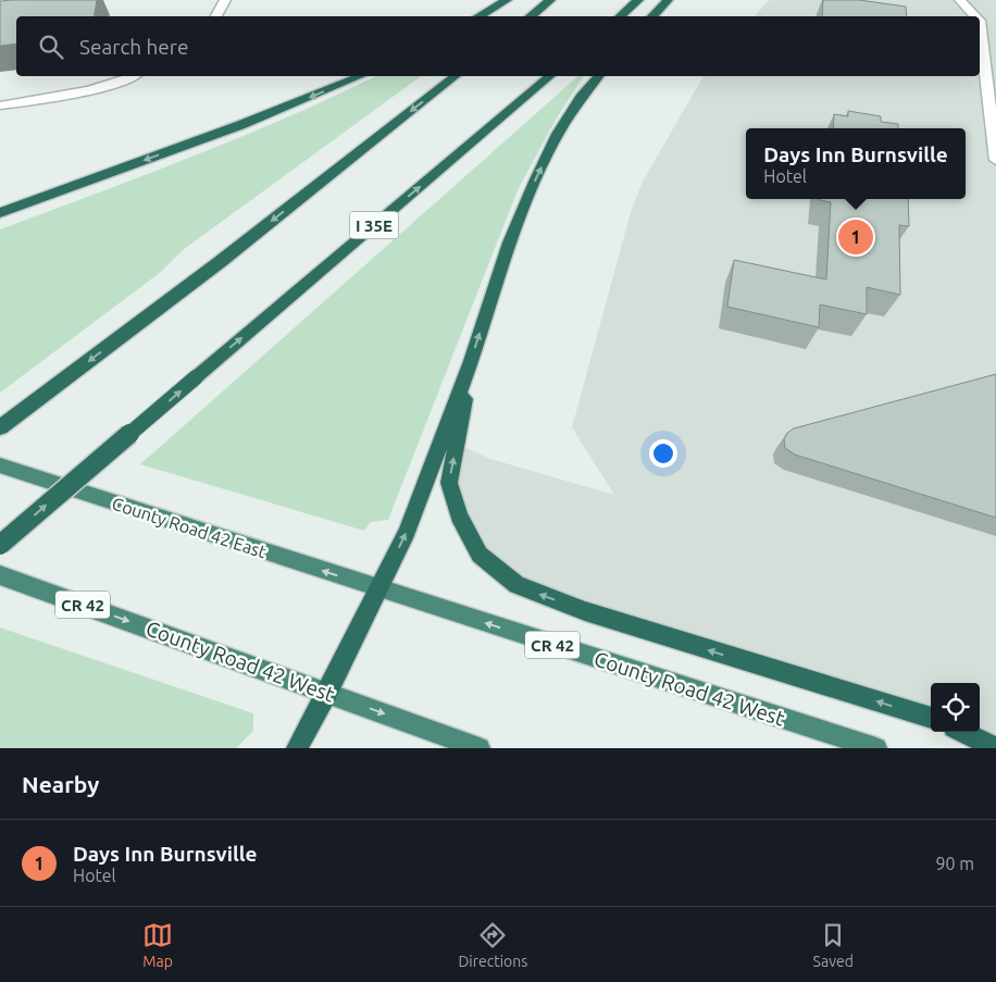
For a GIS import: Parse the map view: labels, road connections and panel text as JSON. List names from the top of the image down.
{
  "streets": {
    "highway": [
      "I 35E",
      "County Road 42 East",
      "CR 42",
      "County Road 42 West"
    ]
  },
  "crossings": [
    ["County Road 42 East", "County Road 42 West"]
  ],
  "one_way": ["County Road 42 East"],
  "page": {
    "search": "Search here",
    "popup": ["Days Inn Burnsville", "Hotel"],
    "pins": "1",
    "heading": "Nearby",
    "list": [
      {
        "mark": "1",
        "name": "Days Inn Burnsville",
        "note": "Hotel",
        "value": "90 m"
      }
    ],
    "nav": ["Map", "Directions", "Saved"]
  }
}
